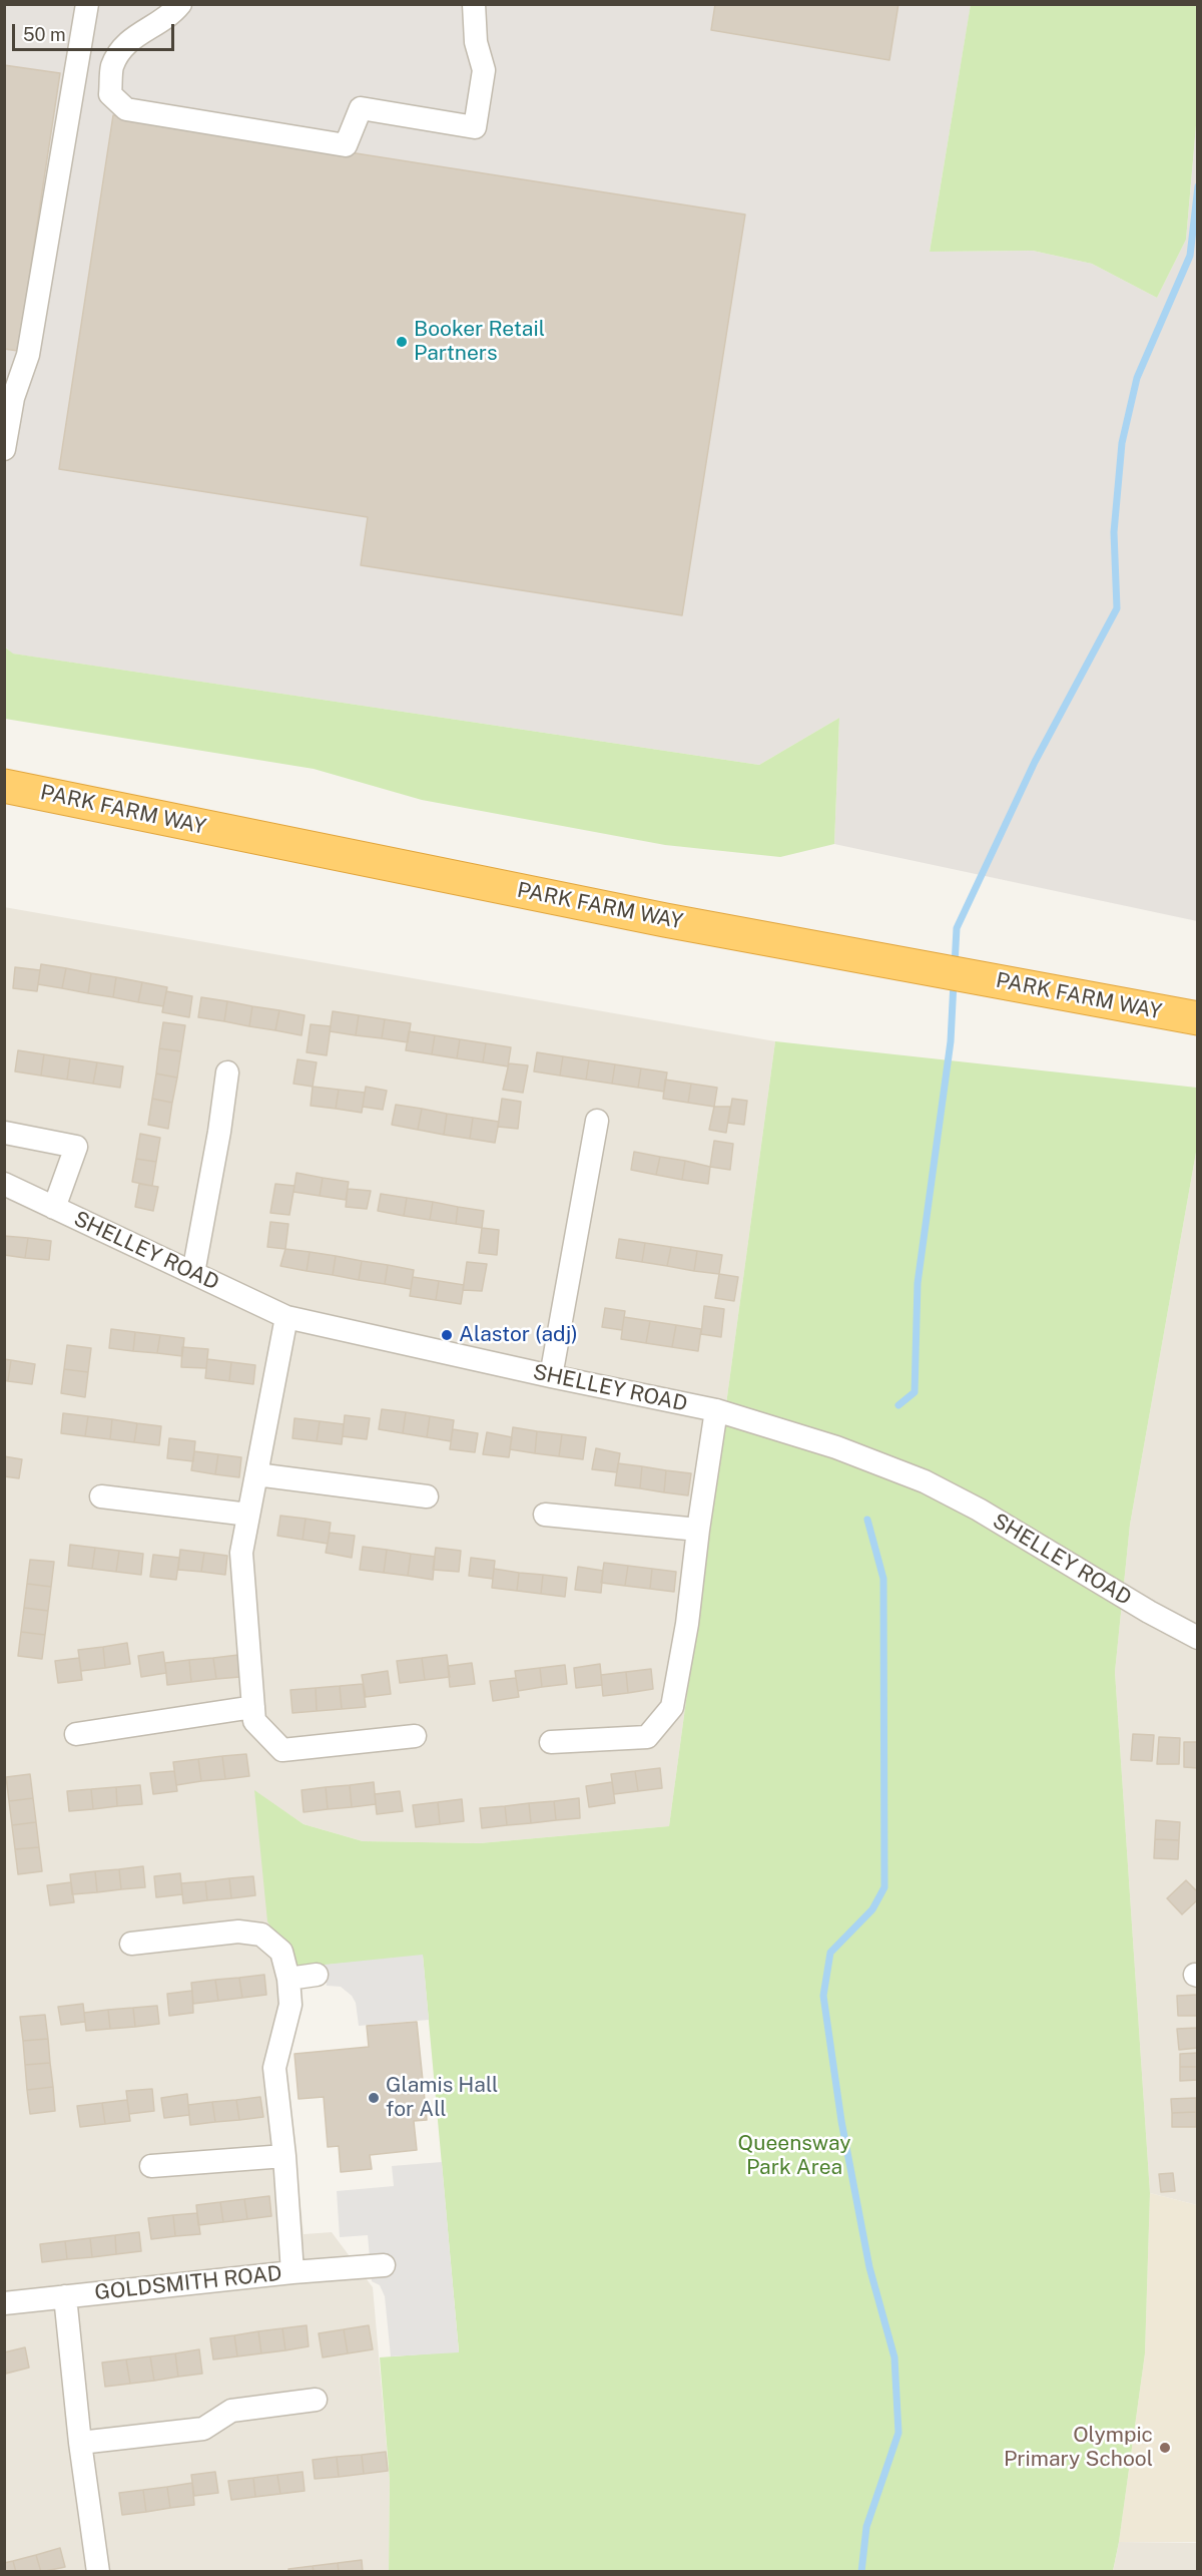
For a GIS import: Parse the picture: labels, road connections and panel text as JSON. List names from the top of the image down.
{
  "streets": {
    "highway": ["PARK FARM WAY"],
    "street": ["SHELLEY ROAD", "GOLDSMITH ROAD"]
  },
  "parks": ["Queensway Park Area"],
  "places": [
    "Booker Retail Partners",
    "Alastor (adj)",
    "Glamis Hall for All",
    "Olympic Primary School"
  ],
  "scale_bar": "50 m"
}
